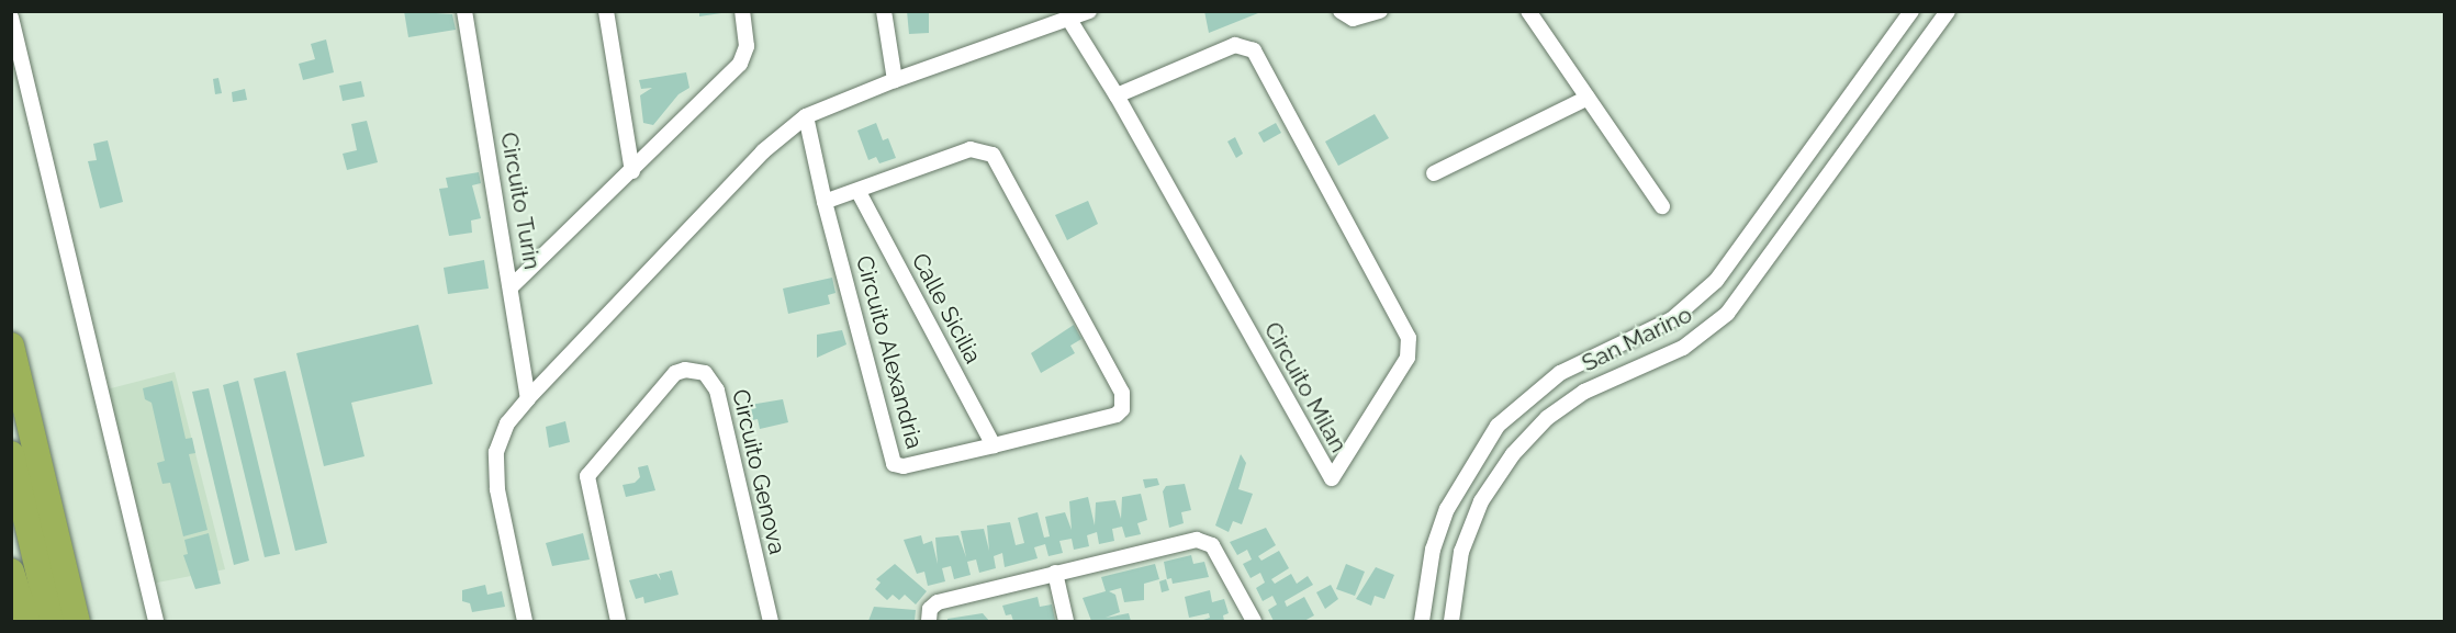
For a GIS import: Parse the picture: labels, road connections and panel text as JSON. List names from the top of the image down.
{
  "streets": {
    "street": [
      "Circuito Turin",
      "Calle Sicilia",
      "San Marino",
      "Circuito Alexandria",
      "Circuito Milan",
      "Circuito Genova"
    ]
  },
  "crossings": [
    ["Calle Sicilia", "Circuito Alexandria"]
  ]
}
